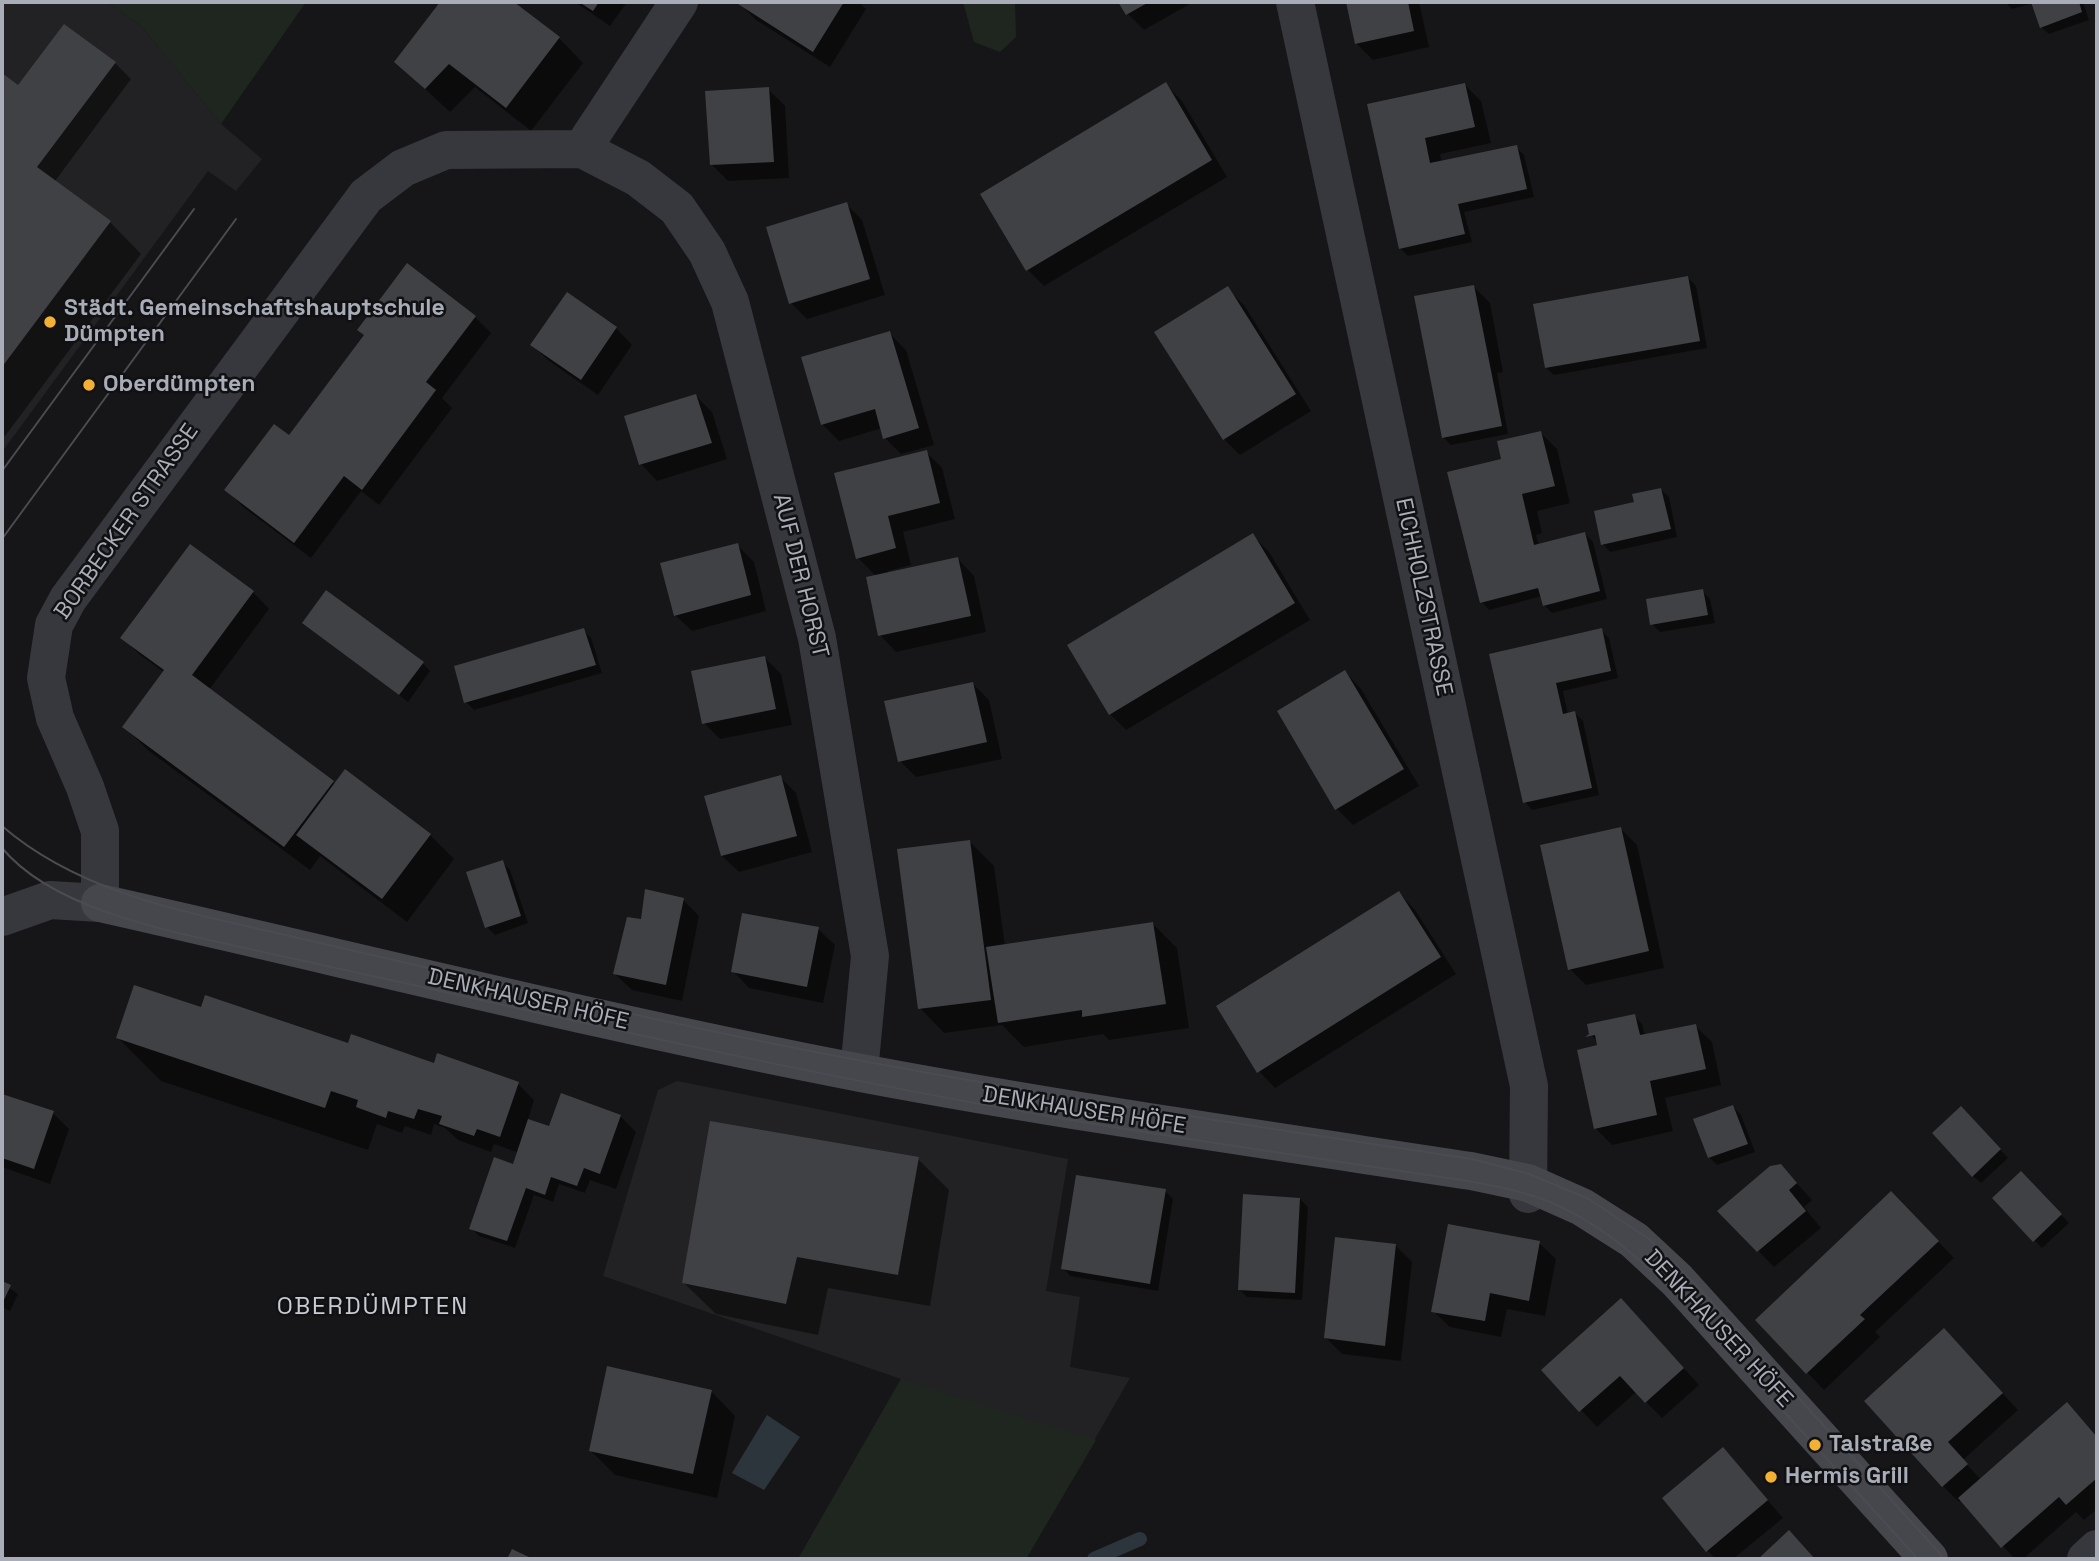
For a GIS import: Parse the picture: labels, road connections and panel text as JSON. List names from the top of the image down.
{
  "streets": {
    "street": [
      "BORBECKER STRASSE",
      "AUF DER HORST",
      "EICHHOLZSTRASSE",
      "DENKHAUSER HÖFE"
    ]
  },
  "crossings": [
    ["BORBECKER STRASSE", "AUF DER HORST"],
    ["BORBECKER STRASSE", "DENKHAUSER HÖFE"],
    ["AUF DER HORST", "DENKHAUSER HÖFE"],
    ["EICHHOLZSTRASSE", "DENKHAUSER HÖFE"]
  ],
  "districts": ["OBERDÜMPTEN"],
  "places": [
    "Städt. Gemeinschaftshauptschule Dümpten",
    "Oberdümpten",
    "Talstraße",
    "Hermis Grill"
  ]
}
